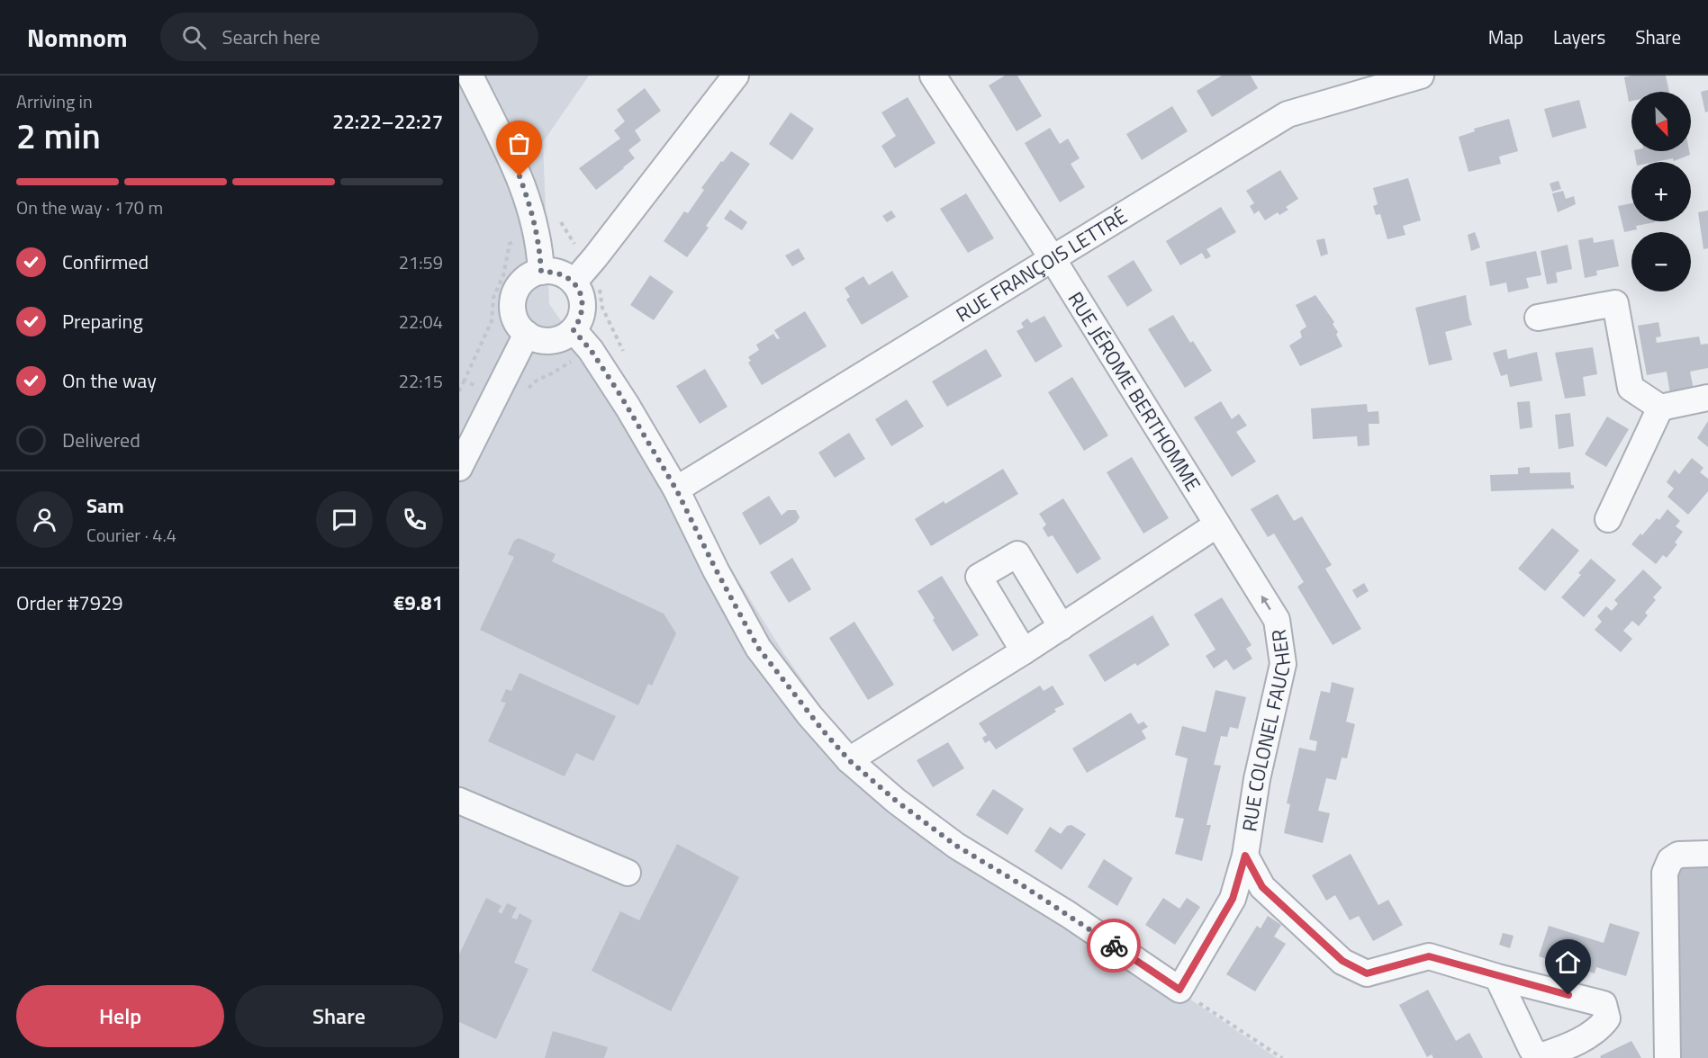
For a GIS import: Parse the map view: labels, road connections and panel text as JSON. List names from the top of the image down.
{
  "streets": {
    "street": ["RUE FRANÇOIS LETTRÉ", "RUE JÉROME BERTHOMME", "RUE COLONEL FAUCHER"]
  },
  "crossings": [
    ["RUE FRANÇOIS LETTRÉ", "RUE JÉROME BERTHOMME"],
    ["RUE JÉROME BERTHOMME", "RUE COLONEL FAUCHER"]
  ],
  "one_way": ["RUE COLONEL FAUCHER"],
  "north": "bottom right",
  "page": {
    "header": "Nomnom",
    "search": "Search here",
    "nav": ["Map", "Layers", "Share"],
    "heading": ["2 min", "Arriving in", "22:22–22:27"],
    "panel": [
      "Sam",
      "Courier · 4.4",
      "Order #7929",
      "€9.81"
    ],
    "map_buttons": ["+", "−"],
    "bar": "On the way · 170 m",
    "list": [
      ["Confirmed", "21:59"],
      ["Preparing", "22:04"],
      ["On the way", "22:15"],
      "Delivered"
    ],
    "buttons": ["Help", "Share"]
  }
}
